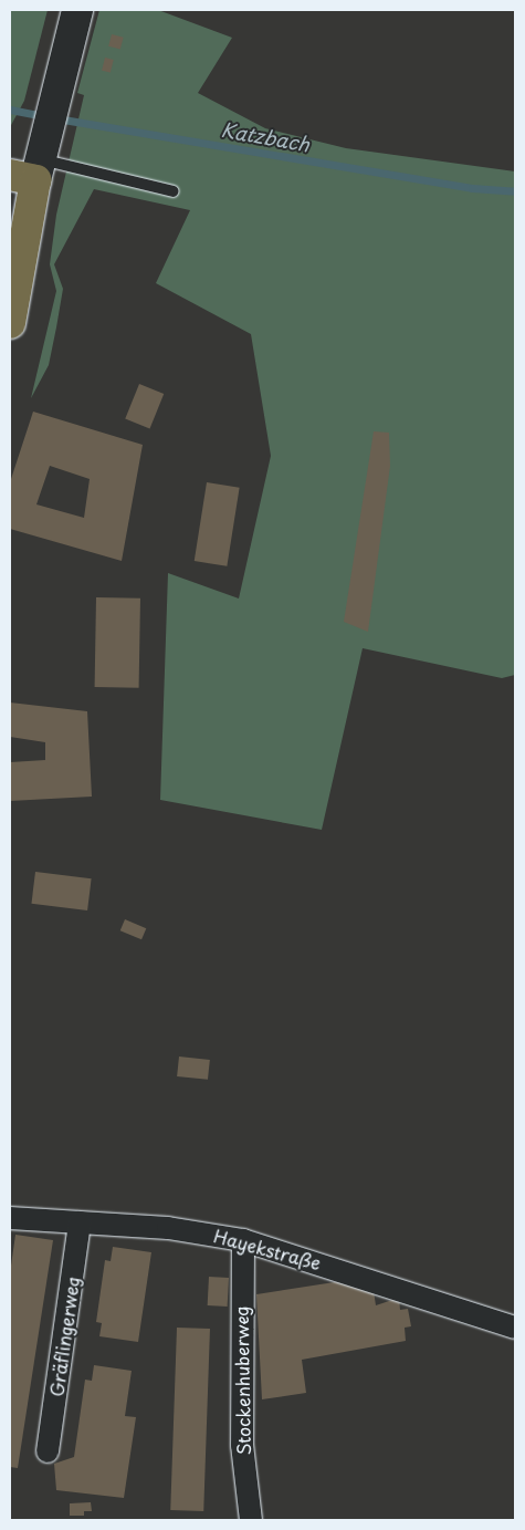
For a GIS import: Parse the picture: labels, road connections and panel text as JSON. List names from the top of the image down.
{
  "streets": {
    "street": ["Hayekstraße", "Gräflingerweg", "Stockenhuberweg"]
  },
  "crossings": [
    ["Hayekstraße", "Gräflingerweg"],
    ["Hayekstraße", "Stockenhuberweg"]
  ],
  "water": ["Katzbach"]
}
